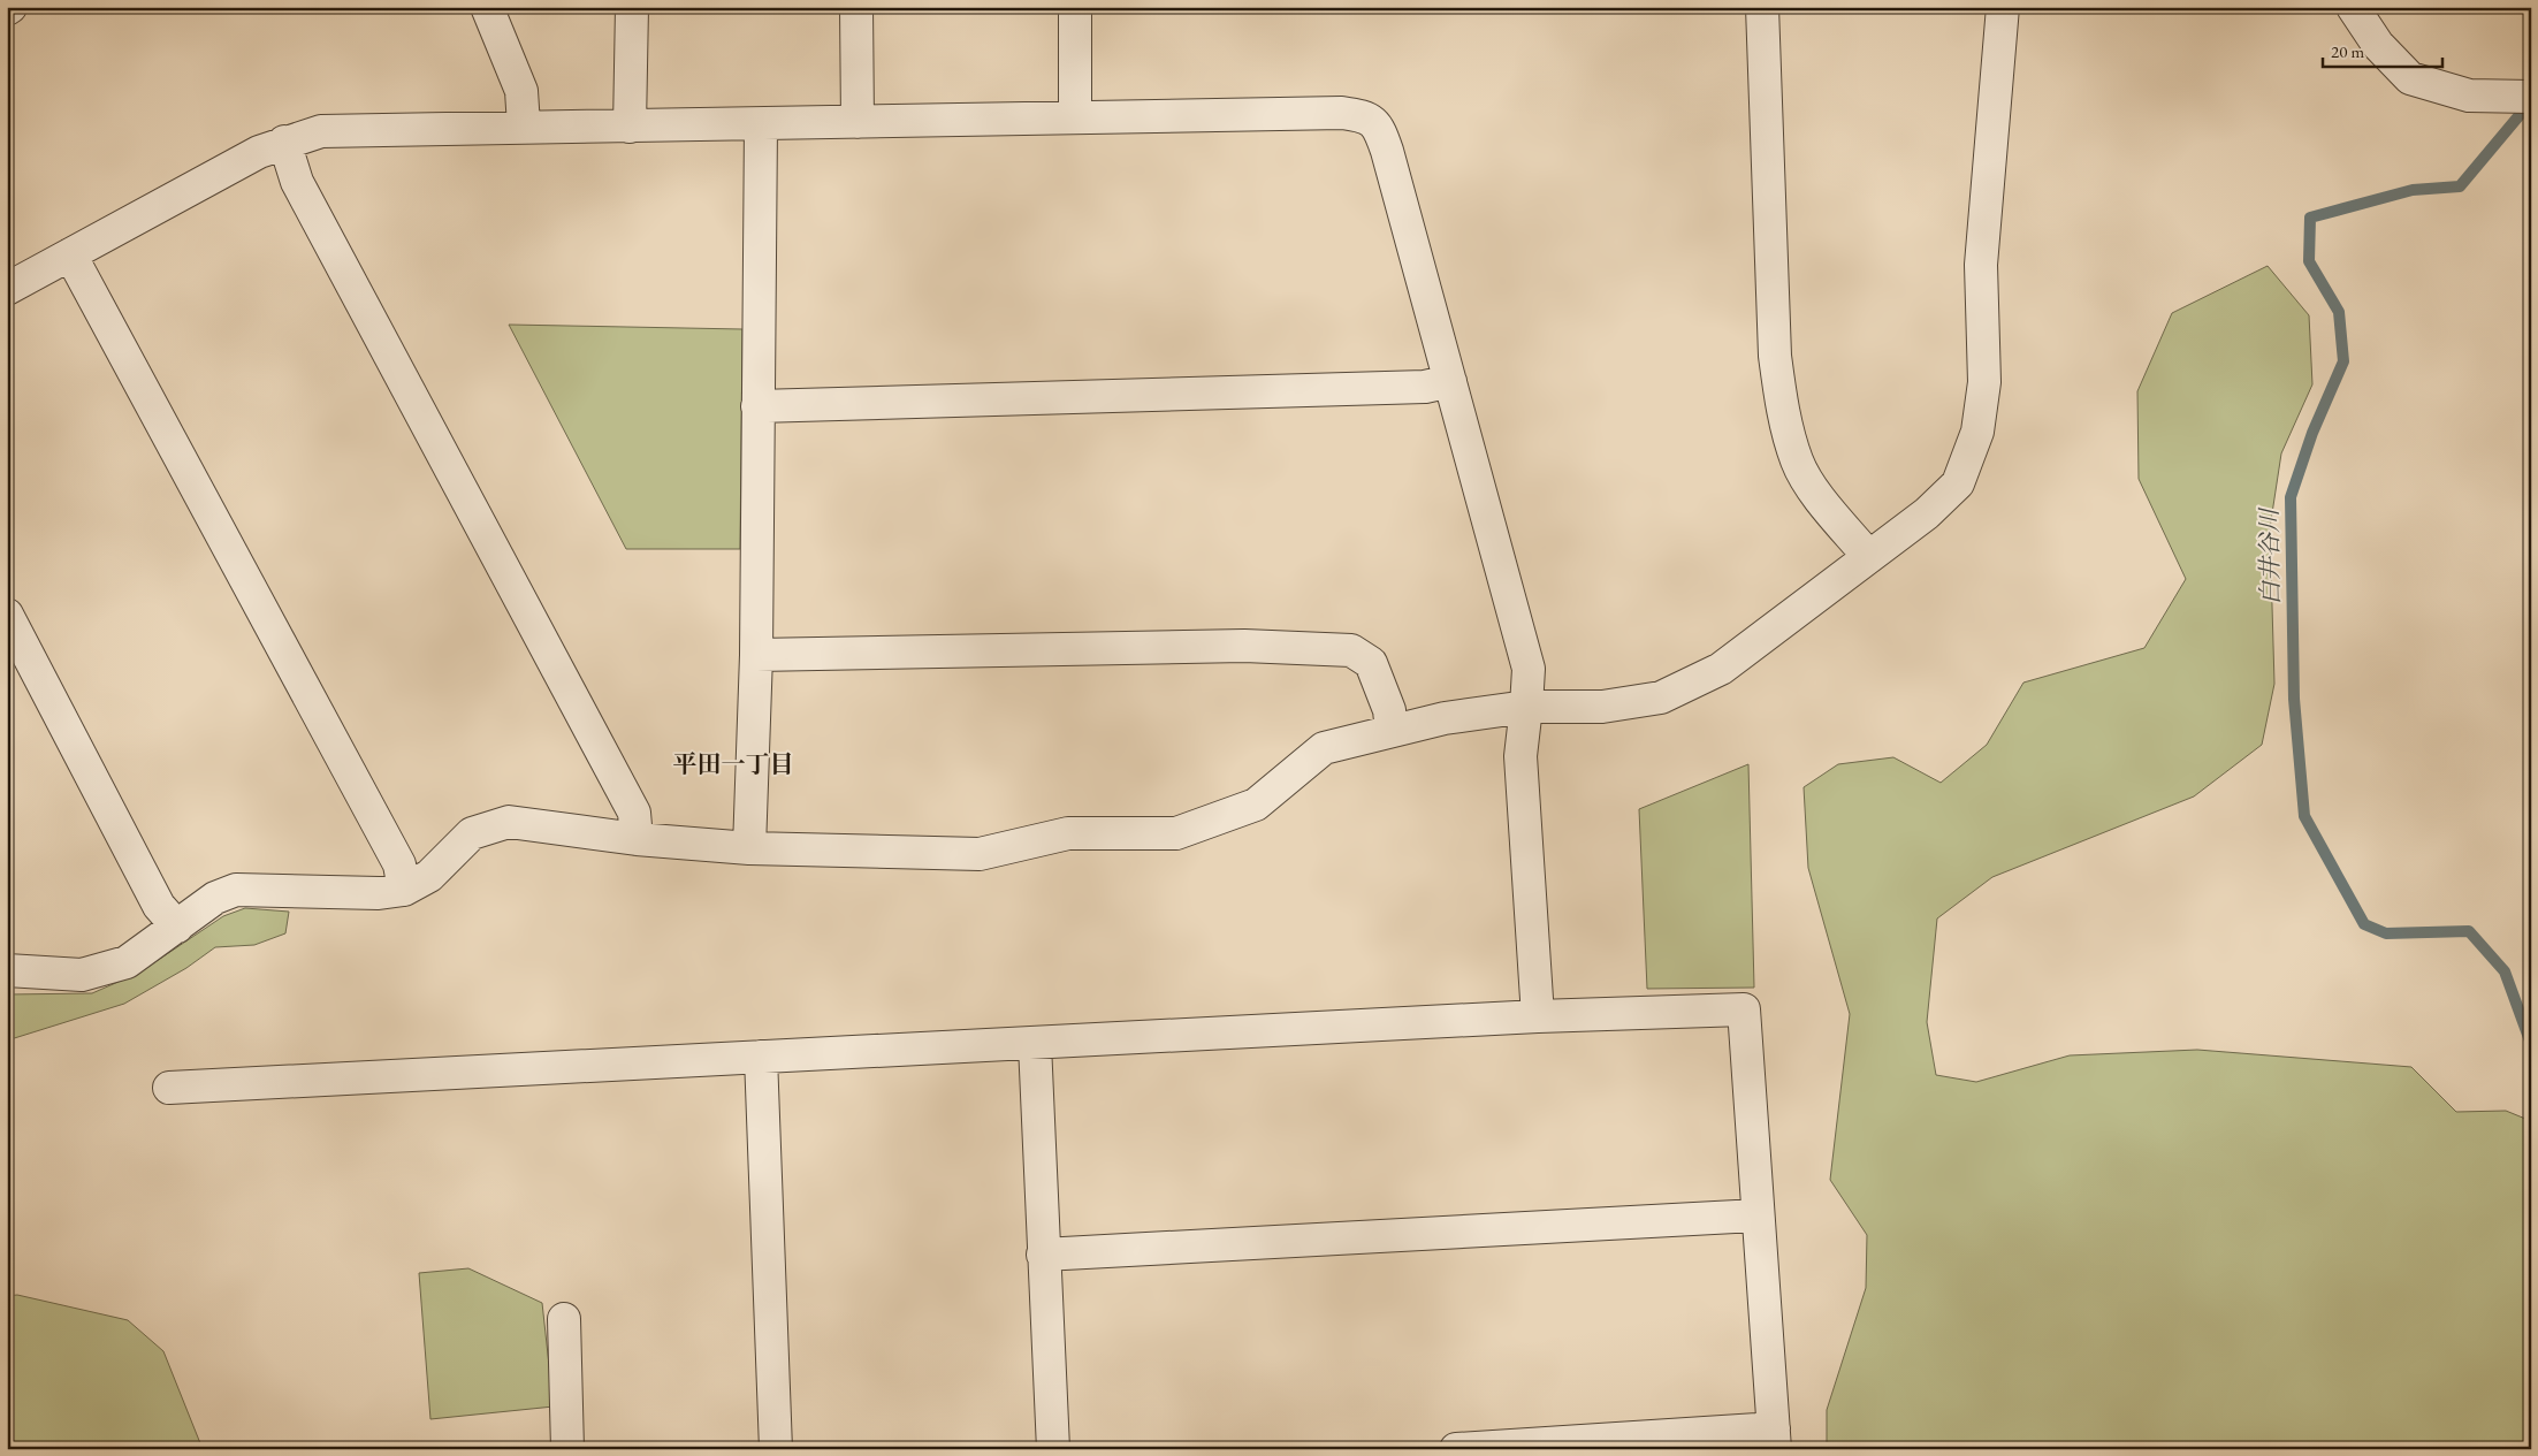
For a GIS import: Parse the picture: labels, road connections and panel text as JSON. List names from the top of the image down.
{
  "districts": ["平田一丁目"],
  "water": ["白井谷川"],
  "scale_bar": "20 m"
}
